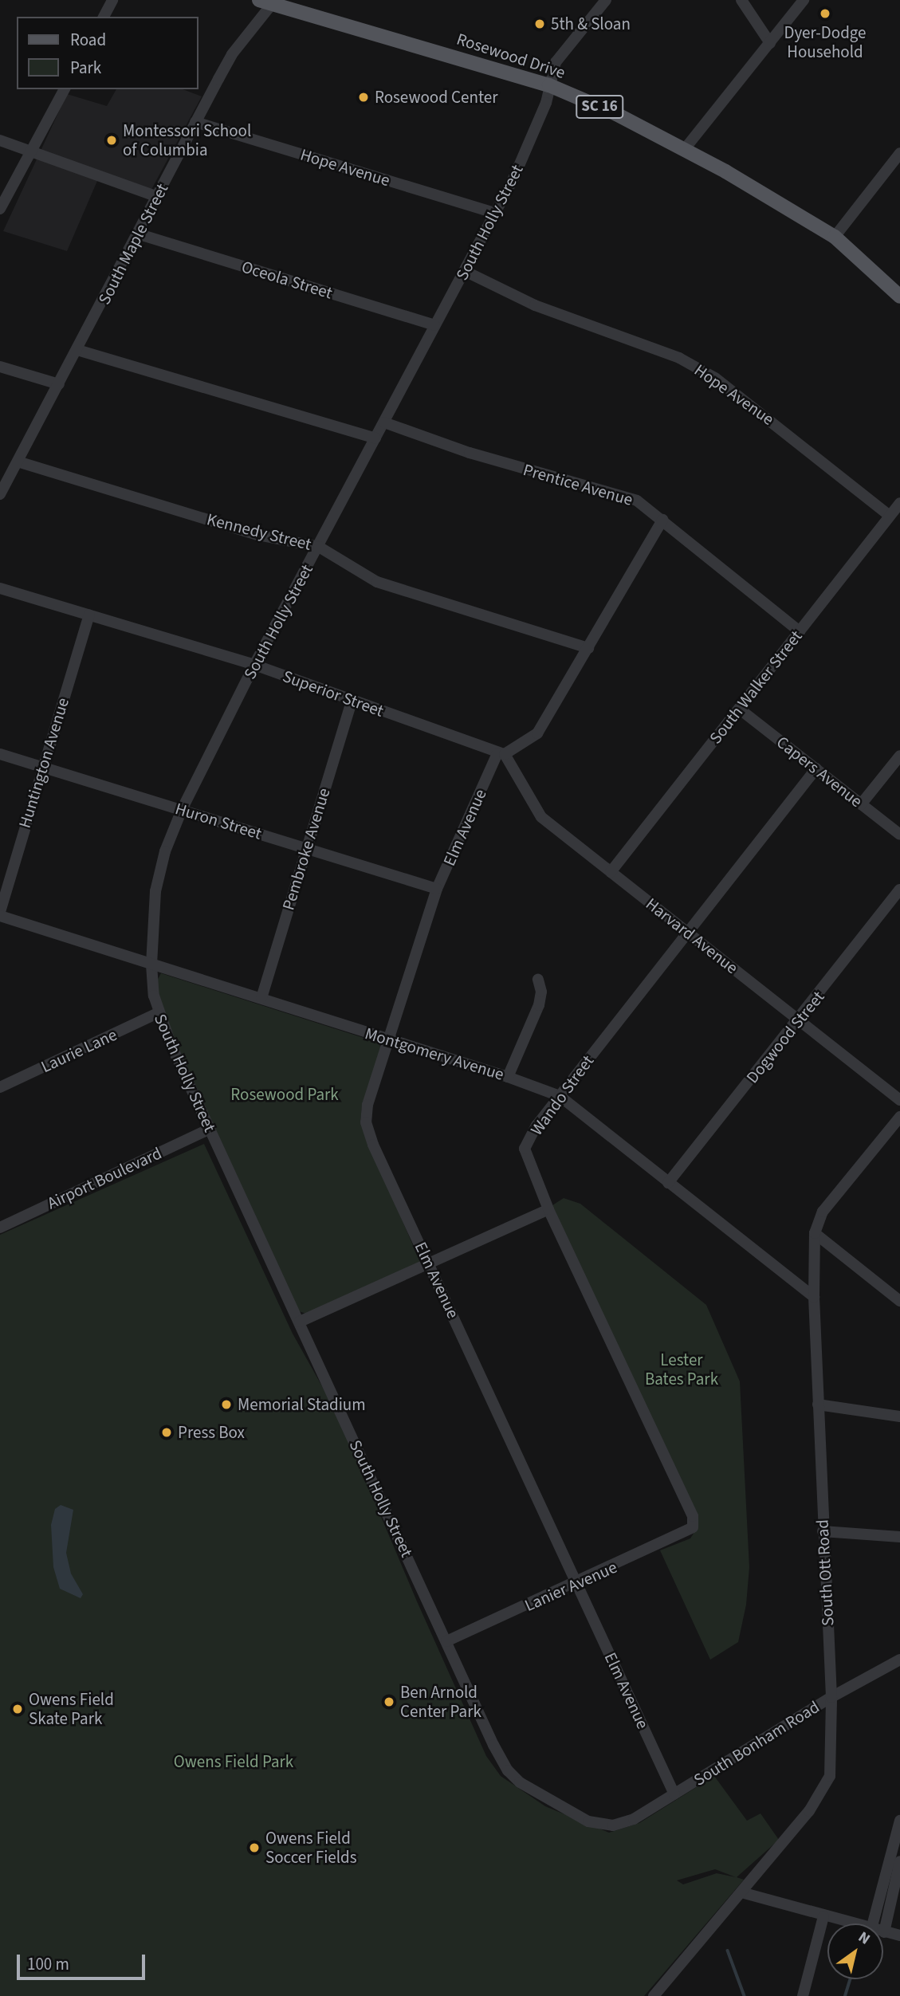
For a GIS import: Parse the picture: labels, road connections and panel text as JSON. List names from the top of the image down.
{
  "streets": {
    "main road": ["Rosewood Drive", "SC 16"],
    "street": [
      "Hope Avenue",
      "South Holly Street",
      "South Maple Street",
      "Oceola Street",
      "Prentice Avenue",
      "Kennedy Street",
      "South Walker Street",
      "Superior Street",
      "Huntington Avenue",
      "Capers Avenue",
      "Huron Street",
      "Elm Avenue",
      "Pembroke Avenue",
      "Harvard Avenue",
      "Dogwood Street",
      "Laurie Lane",
      "Montgomery Avenue",
      "Wando Street",
      "Airport Boulevard",
      "South Ott Road",
      "Lanier Avenue",
      "South Bonham Road"
    ]
  },
  "crossings": [
    ["Rosewood Drive", "South Holly Street"],
    ["Rosewood Drive", "South Maple Street"],
    ["Hope Avenue", "South Holly Street"],
    ["Hope Avenue", "South Maple Street"],
    ["Hope Avenue", "South Walker Street"],
    ["South Holly Street", "Oceola Street"],
    ["South Holly Street", "Prentice Avenue"],
    ["South Holly Street", "Kennedy Street"],
    ["South Holly Street", "Superior Street"],
    ["South Holly Street", "Huron Street"],
    ["South Holly Street", "Laurie Lane"],
    ["South Holly Street", "Montgomery Avenue"],
    ["South Holly Street", "Airport Boulevard"],
    ["South Holly Street", "Lanier Avenue"],
    ["South Holly Street", "South Bonham Road"],
    ["South Maple Street", "Oceola Street"],
    ["South Maple Street", "Kennedy Street"],
    ["Prentice Avenue", "South Walker Street"],
    ["South Walker Street", "Capers Avenue"],
    ["South Walker Street", "Harvard Avenue"],
    ["Superior Street", "Huntington Avenue"],
    ["Superior Street", "Elm Avenue"],
    ["Superior Street", "Pembroke Avenue"],
    ["Superior Street", "Harvard Avenue"],
    ["Huntington Avenue", "Huron Street"],
    ["Huntington Avenue", "Montgomery Avenue"],
    ["Capers Avenue", "Wando Street"],
    ["Huron Street", "Elm Avenue"],
    ["Huron Street", "Pembroke Avenue"],
    ["Elm Avenue", "Harvard Avenue"],
    ["Elm Avenue", "Montgomery Avenue"],
    ["Elm Avenue", "Lanier Avenue"],
    ["Elm Avenue", "South Bonham Road"],
    ["Pembroke Avenue", "Montgomery Avenue"],
    ["Harvard Avenue", "Dogwood Street"],
    ["Harvard Avenue", "Wando Street"],
    ["Dogwood Street", "Montgomery Avenue"],
    ["Montgomery Avenue", "Wando Street"],
    ["Montgomery Avenue", "South Ott Road"],
    ["Wando Street", "Lanier Avenue"],
    ["South Ott Road", "South Bonham Road"]
  ],
  "parks": ["Rosewood Park", "Lester Bates Park", "Owens Field Park"],
  "places": [
    "Dyer-Dodge Household",
    "5th & Sloan",
    "Rosewood Center",
    "Montessori School of Columbia",
    "Memorial Stadium",
    "Press Box",
    "Ben Arnold Center Park",
    "Owens Field Skate Park",
    "Owens Field Soccer Fields"
  ],
  "legend": ["Road", "Park"],
  "scale_bar": "100 m",
  "north": "top right"
}
